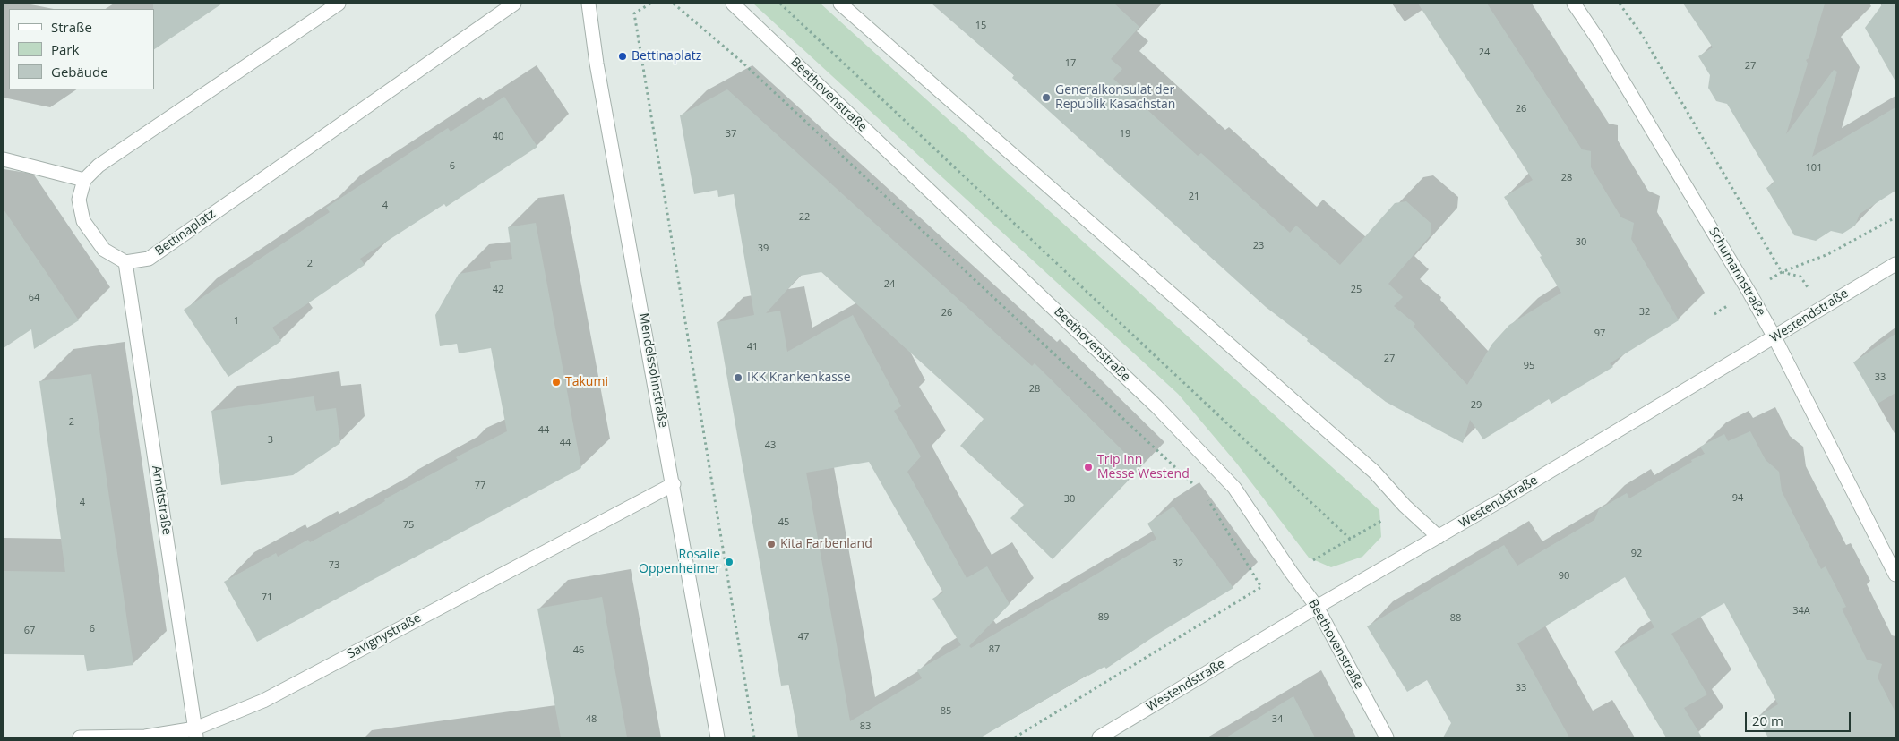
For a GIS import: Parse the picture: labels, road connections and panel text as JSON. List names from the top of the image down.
{
  "streets": {
    "street": [
      "Beethovenstraße",
      "Bettinaplatz",
      "Schumannstraße",
      "Westendstraße",
      "Mendelssohnstraße",
      "Arndtstraße",
      "Savignystraße"
    ]
  },
  "crossings": [
    ["Beethovenstraße", "Westendstraße"],
    ["Bettinaplatz", "Arndtstraße"],
    ["Schumannstraße", "Westendstraße"],
    ["Mendelssohnstraße", "Savignystraße"],
    ["Arndtstraße", "Savignystraße"]
  ],
  "places": [
    "Bettinaplatz",
    "Generalkonsulat der Republik Kasachstan",
    "IKK Krankenkasse",
    "Takumi",
    "Trip Inn Messe Westend",
    "Kita Farbenland",
    "Rosalie Oppenheimer"
  ],
  "house_numbers": [
    "15",
    "24",
    "17",
    "27",
    "26",
    "37",
    "19",
    "40",
    "6",
    "101",
    "28",
    "21",
    "4",
    "22",
    "30",
    "23",
    "39",
    "2",
    "24",
    "42",
    "25",
    "64",
    "32",
    "26",
    "1",
    "97",
    "41",
    "27",
    "95",
    "33",
    "28",
    "29",
    "2",
    "44",
    "3",
    "44",
    "43",
    "77",
    "94",
    "30",
    "4",
    "45",
    "75",
    "92",
    "32",
    "73",
    "90",
    "71",
    "34A",
    "89",
    "88",
    "6",
    "67",
    "47",
    "87",
    "46",
    "33",
    "85",
    "48",
    "34",
    "83"
  ],
  "legend": ["Straße", "Park", "Gebäude"],
  "scale_bar": "20 m"
}
